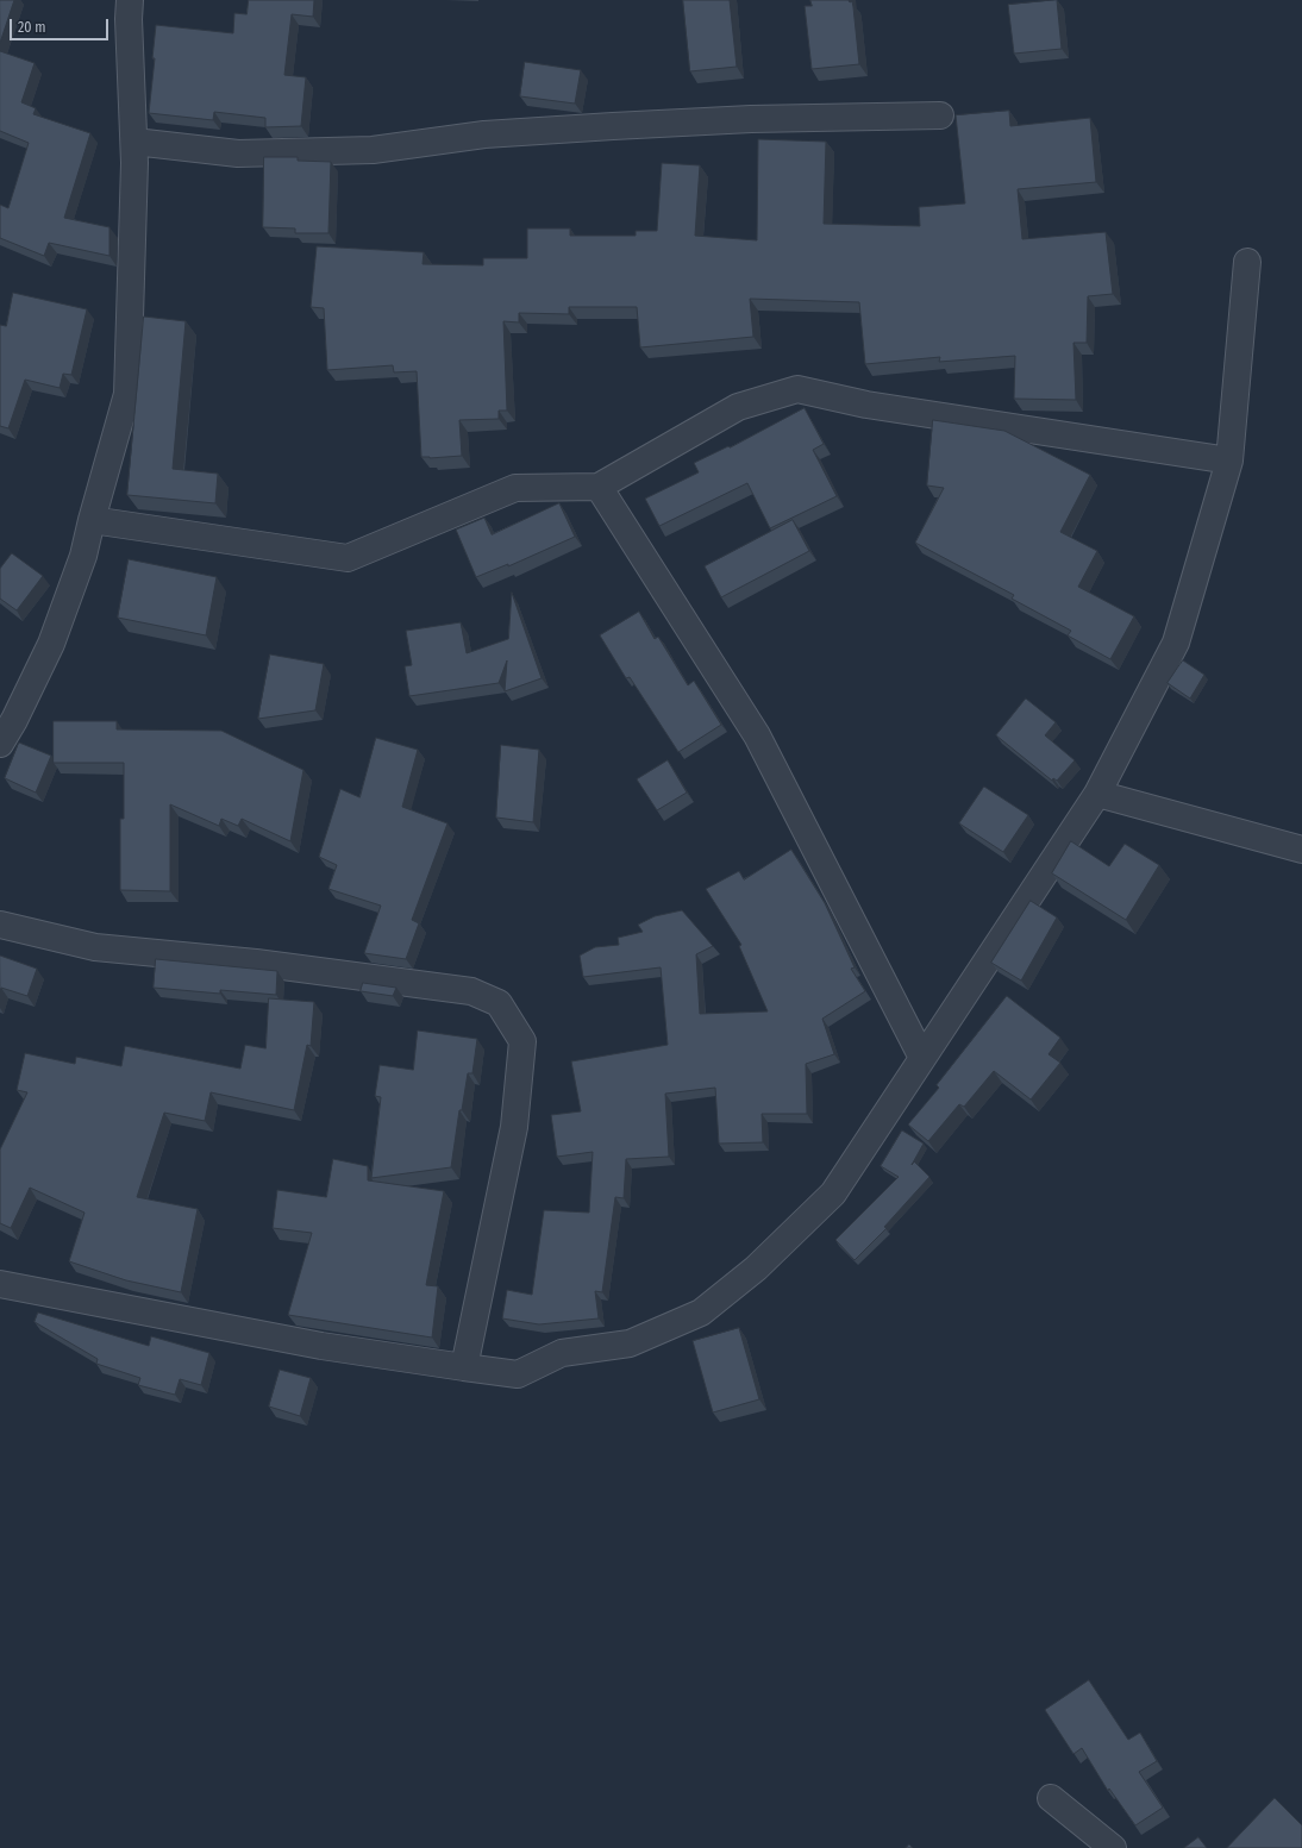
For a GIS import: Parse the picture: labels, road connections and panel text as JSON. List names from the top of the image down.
{
  "scale_bar": "20 m"
}
